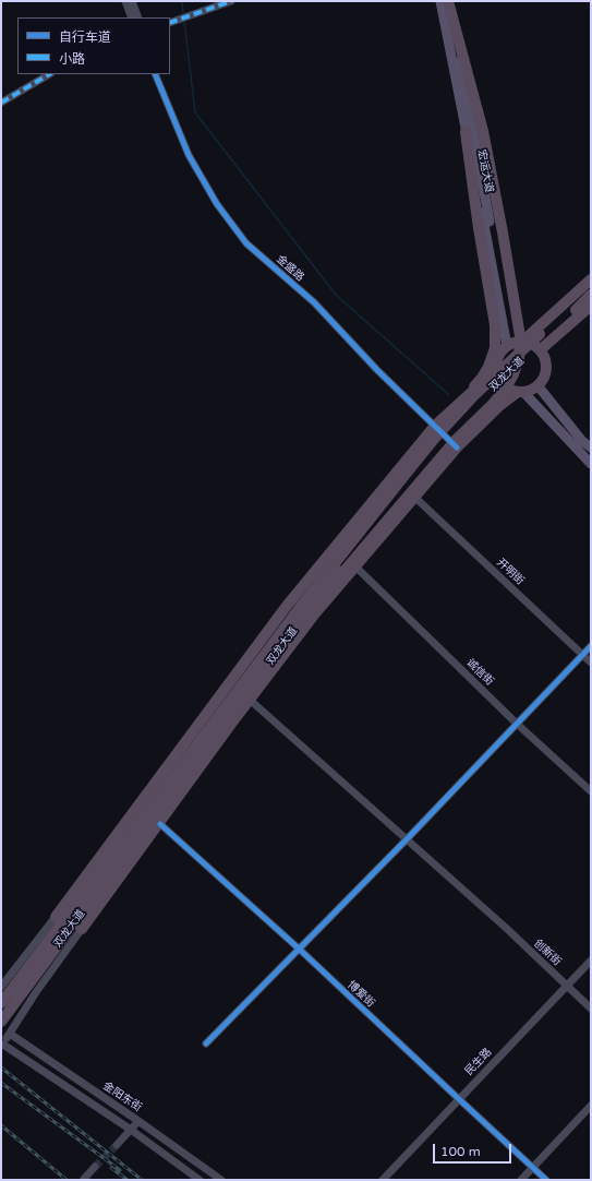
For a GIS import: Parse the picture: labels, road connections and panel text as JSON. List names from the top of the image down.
{
  "streets": {
    "highway": ["双龙大道"],
    "main road": ["宏运大道"],
    "street": [
      "金盛路",
      "开明街",
      "诚信街",
      "创新街",
      "博爱街",
      "民生路",
      "金阳东街"
    ]
  },
  "crossings": [
    ["宏运大道", "双龙大道"],
    ["金盛路", "双龙大道"],
    ["双龙大道", "开明街"],
    ["双龙大道", "诚信街"],
    ["双龙大道", "创新街"],
    ["双龙大道", "博爱街"],
    ["创新街", "民生路"],
    ["博爱街", "民生路"]
  ],
  "legend": ["自行车道", "小路"],
  "scale_bar": "100 m"
}
